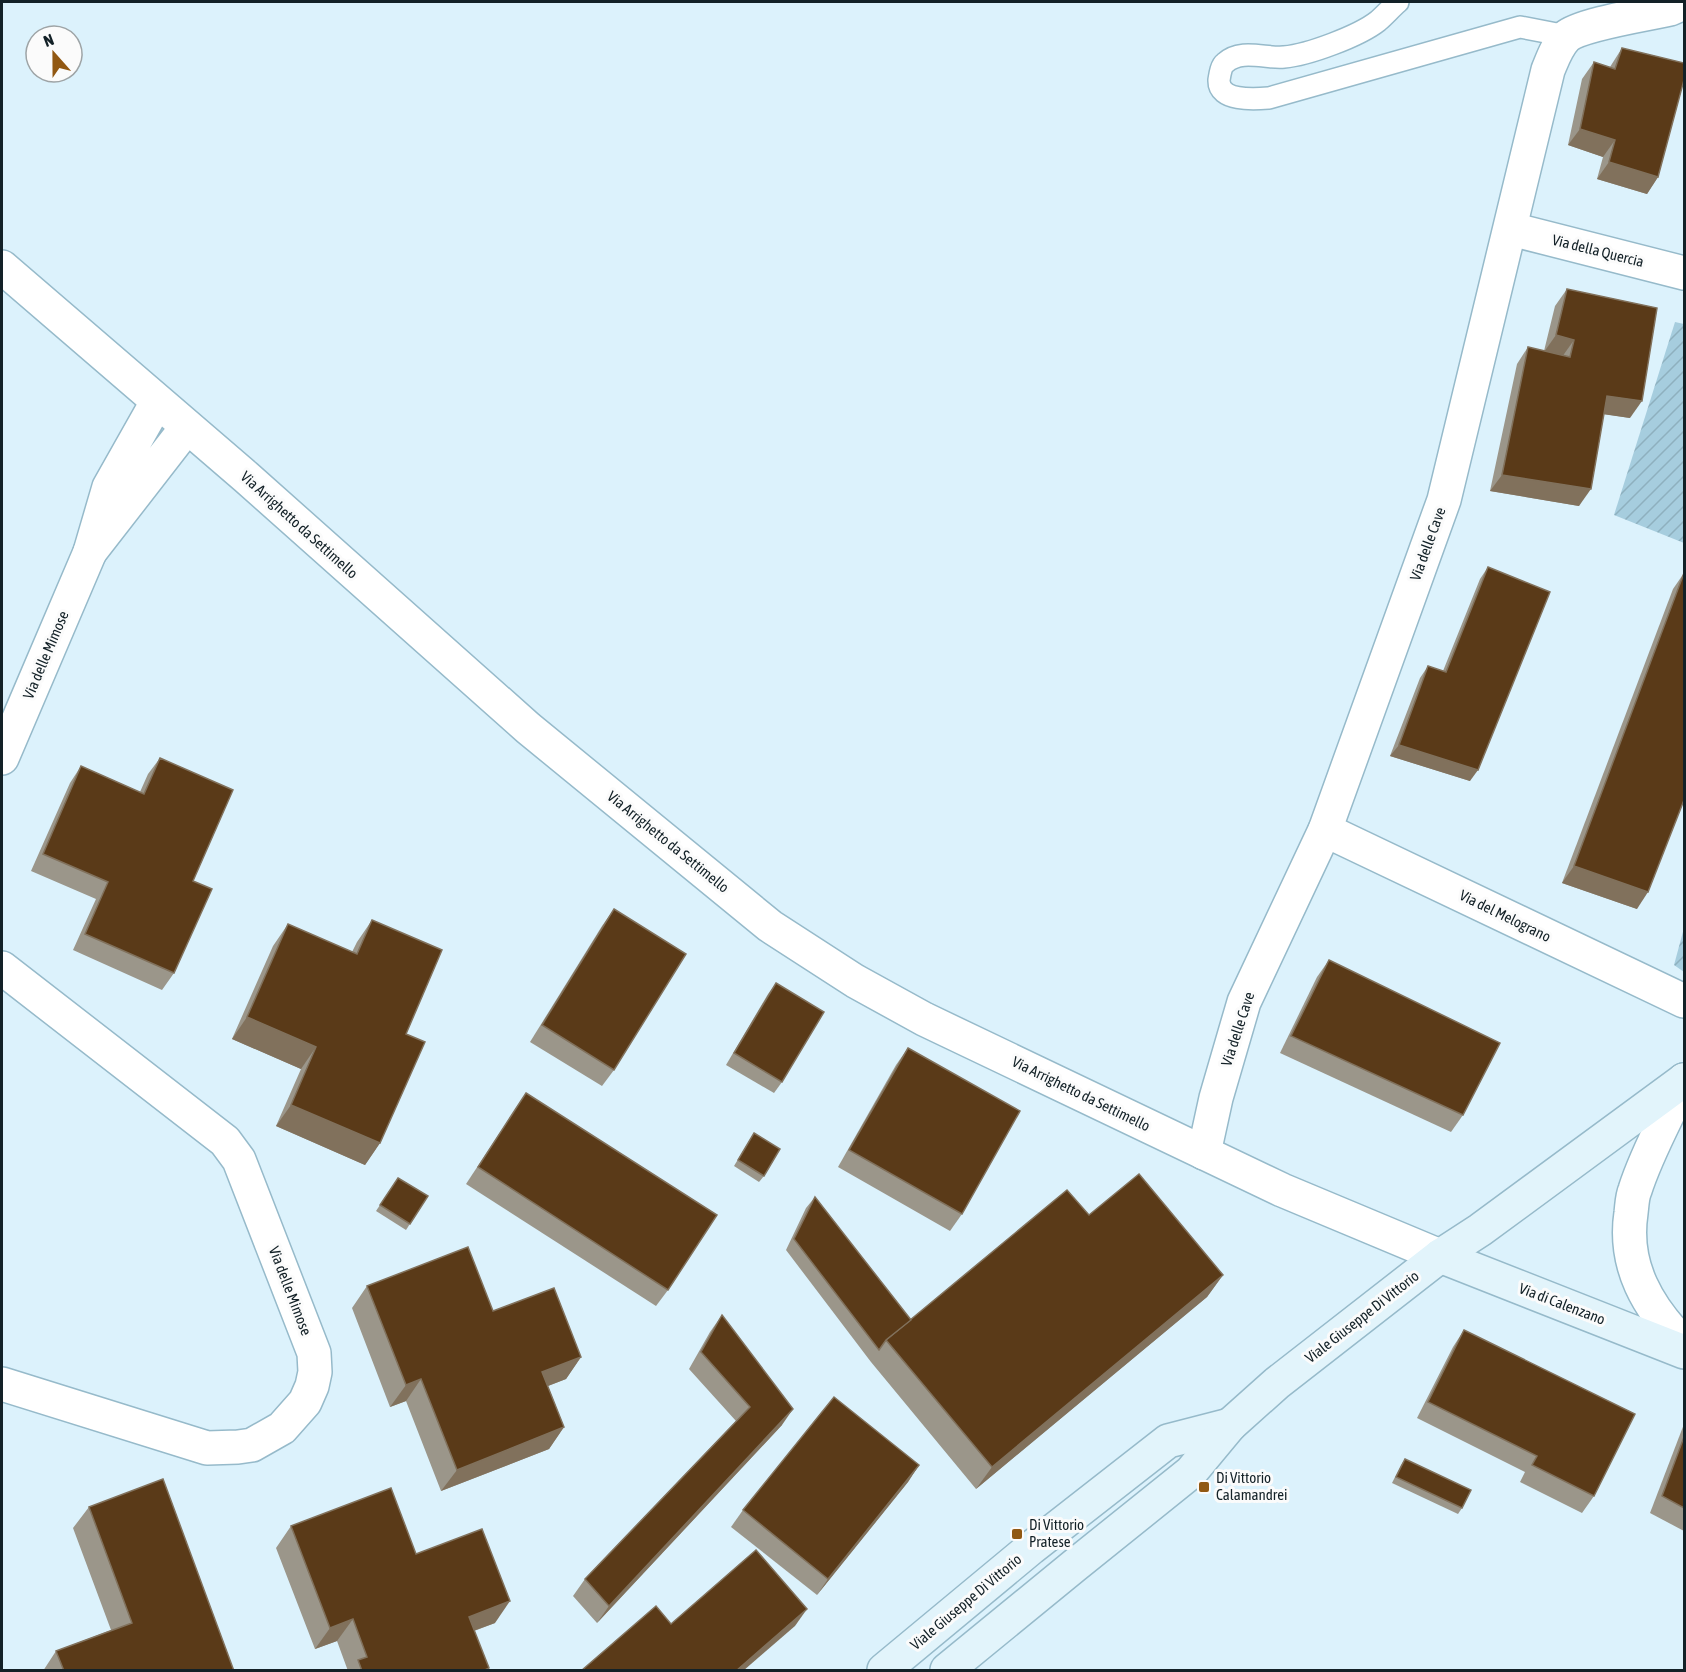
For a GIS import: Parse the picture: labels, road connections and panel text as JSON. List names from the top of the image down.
{
  "streets": {
    "main road": ["Via di Calenzano", "Viale Giuseppe Di Vittorio"],
    "street": [
      "Via della Quercia",
      "Via Arrighetto da Settimello",
      "Via delle Cave",
      "Via delle Mimose",
      "Via del Melograno"
    ]
  },
  "crossings": [
    ["Via della Quercia", "Via delle Cave"],
    ["Via Arrighetto da Settimello", "Via delle Cave"],
    ["Via Arrighetto da Settimello", "Via delle Mimose"],
    ["Via Arrighetto da Settimello", "Via di Calenzano"],
    ["Via Arrighetto da Settimello", "Viale Giuseppe Di Vittorio"],
    ["Via delle Cave", "Via del Melograno"],
    ["Via di Calenzano", "Viale Giuseppe Di Vittorio"]
  ],
  "places": {
    "transit": ["Di Vittorio Calamandrei", "Di Vittorio Pratese"]
  },
  "north": "top"
}
